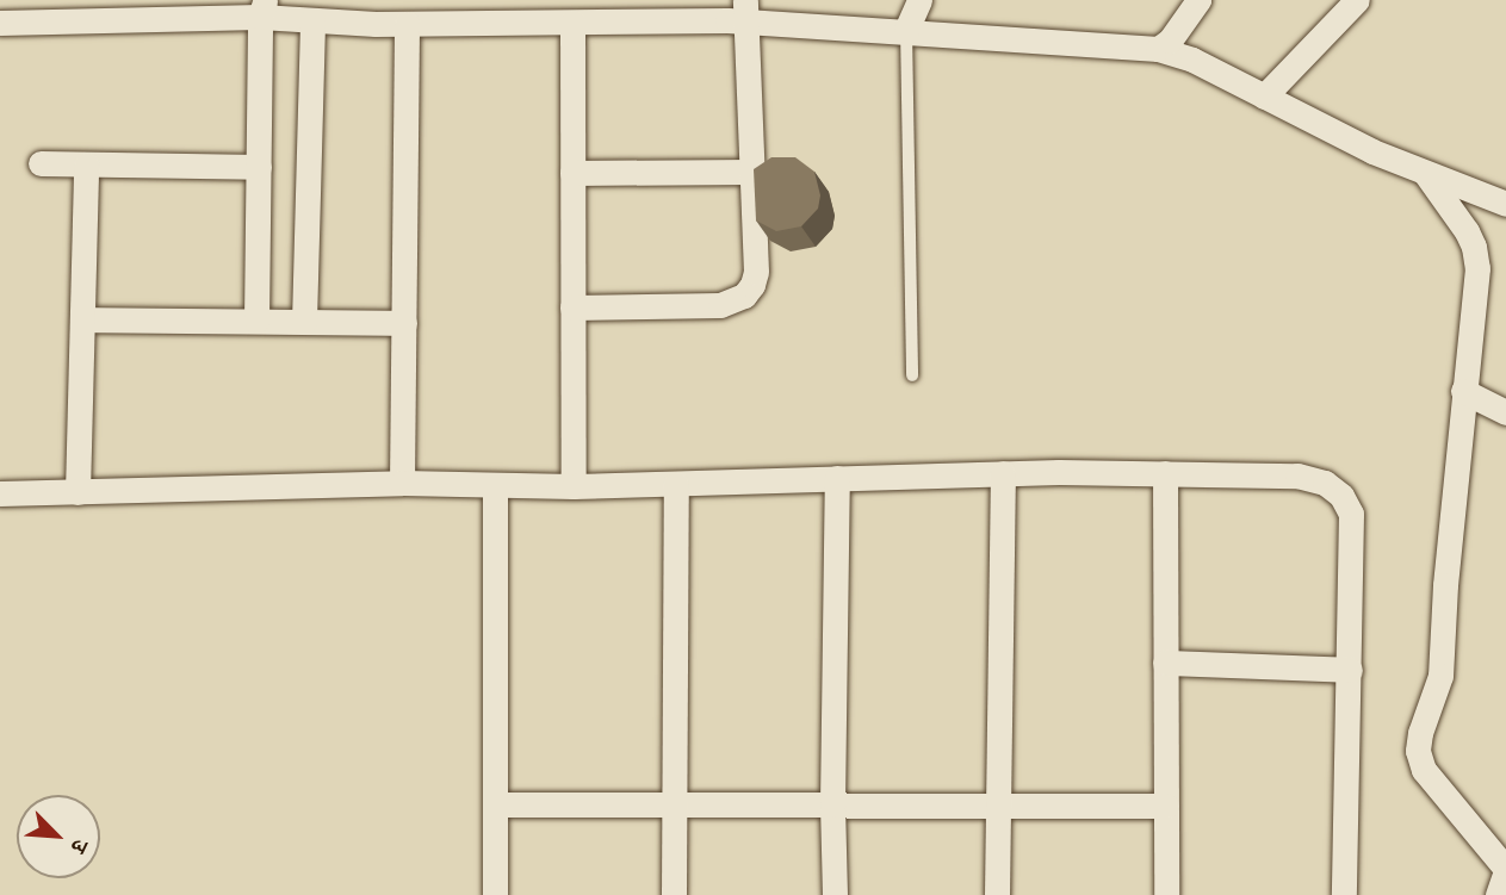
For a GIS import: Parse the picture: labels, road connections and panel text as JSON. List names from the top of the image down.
{
  "north": "bottom right"
}
